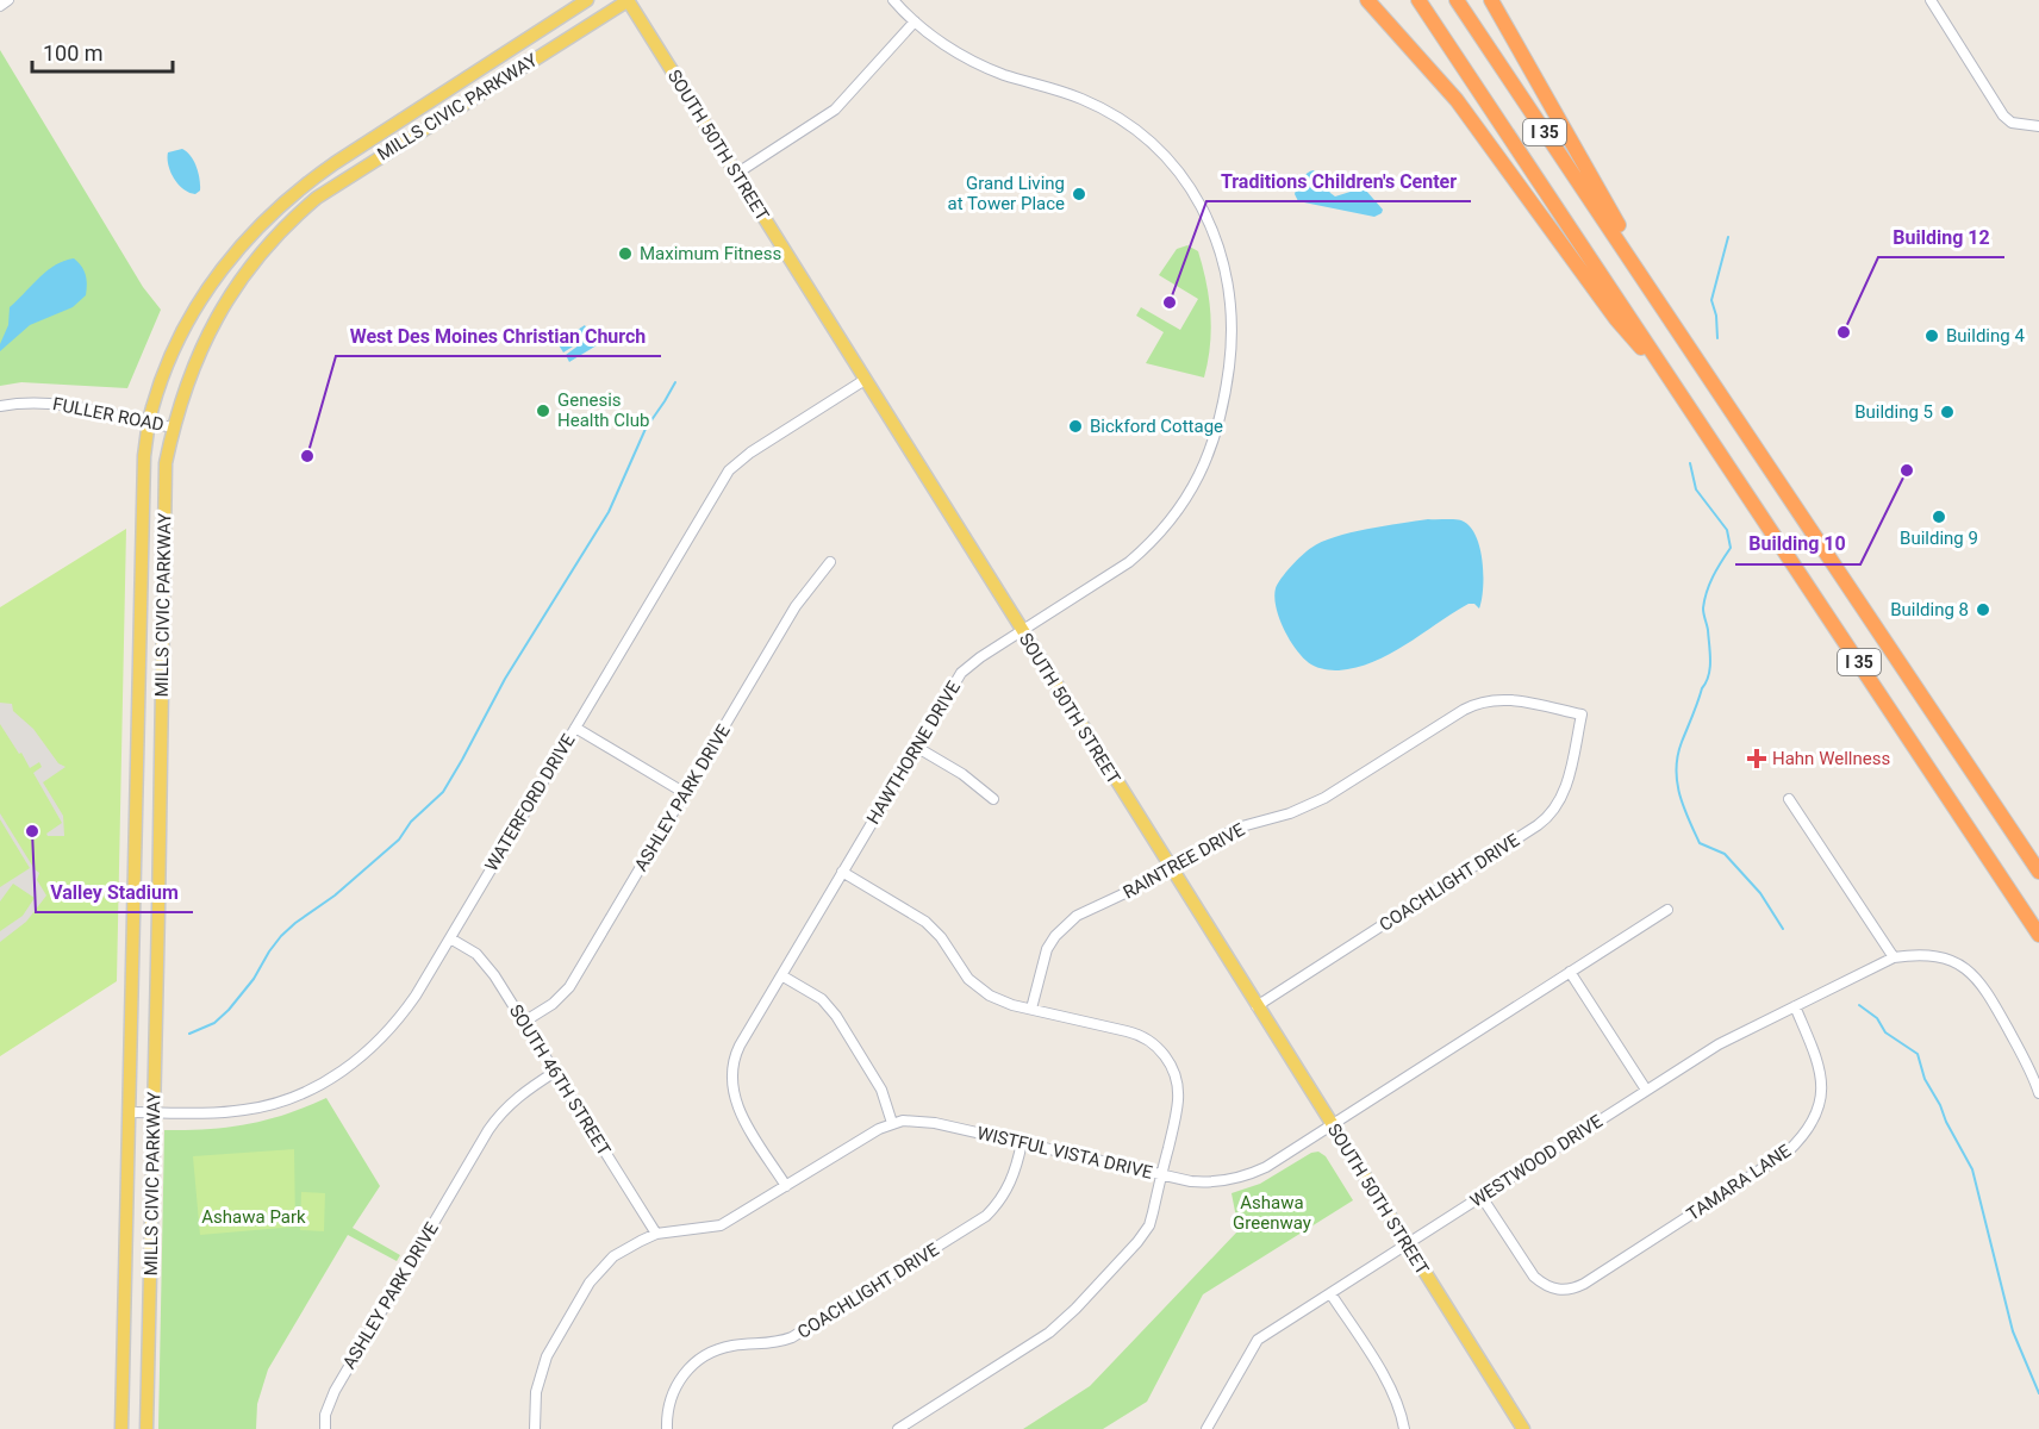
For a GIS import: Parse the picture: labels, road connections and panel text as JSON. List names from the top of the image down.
{
  "streets": {
    "highway": ["I 35"],
    "main road": ["MILLS CIVIC PARKWAY", "SOUTH 50TH STREET"],
    "street": [
      "FULLER ROAD",
      "HAWTHORNE DRIVE",
      "ASHLEY PARK DRIVE",
      "WATERFORD DRIVE",
      "RAINTREE DRIVE",
      "COACHLIGHT DRIVE",
      "SOUTH 46TH STREET",
      "WISTFUL VISTA DRIVE",
      "WESTWOOD DRIVE",
      "TAMARA LANE"
    ]
  },
  "crossings": [
    ["MILLS CIVIC PARKWAY", "SOUTH 50TH STREET"],
    ["MILLS CIVIC PARKWAY", "FULLER ROAD"],
    ["MILLS CIVIC PARKWAY", "WATERFORD DRIVE"],
    ["SOUTH 50TH STREET", "HAWTHORNE DRIVE"],
    ["SOUTH 50TH STREET", "WATERFORD DRIVE"],
    ["SOUTH 50TH STREET", "RAINTREE DRIVE"],
    ["SOUTH 50TH STREET", "COACHLIGHT DRIVE"],
    ["SOUTH 50TH STREET", "WISTFUL VISTA DRIVE"],
    ["SOUTH 50TH STREET", "WESTWOOD DRIVE"],
    ["HAWTHORNE DRIVE", "WISTFUL VISTA DRIVE"],
    ["ASHLEY PARK DRIVE", "SOUTH 46TH STREET"],
    ["WATERFORD DRIVE", "SOUTH 46TH STREET"],
    ["RAINTREE DRIVE", "COACHLIGHT DRIVE"],
    ["COACHLIGHT DRIVE", "WISTFUL VISTA DRIVE"],
    ["SOUTH 46TH STREET", "WISTFUL VISTA DRIVE"],
    ["WESTWOOD DRIVE", "TAMARA LANE"]
  ],
  "parks": ["Ashawa Greenway", "Ashawa Park"],
  "places": {
    "other": [
      "Grand Living at Tower Place",
      "Maximum Fitness",
      "Traditions Children's Center",
      "Building 12",
      "Building 4",
      "Genesis Health Club",
      "Building 5",
      "Bickford Cottage",
      "West Des Moines Christian Church",
      "Building 10",
      "Building 9",
      "Building 8",
      "Valley Stadium"
    ],
    "health": ["Hahn Wellness"]
  },
  "scale_bar": "100 m"
}
